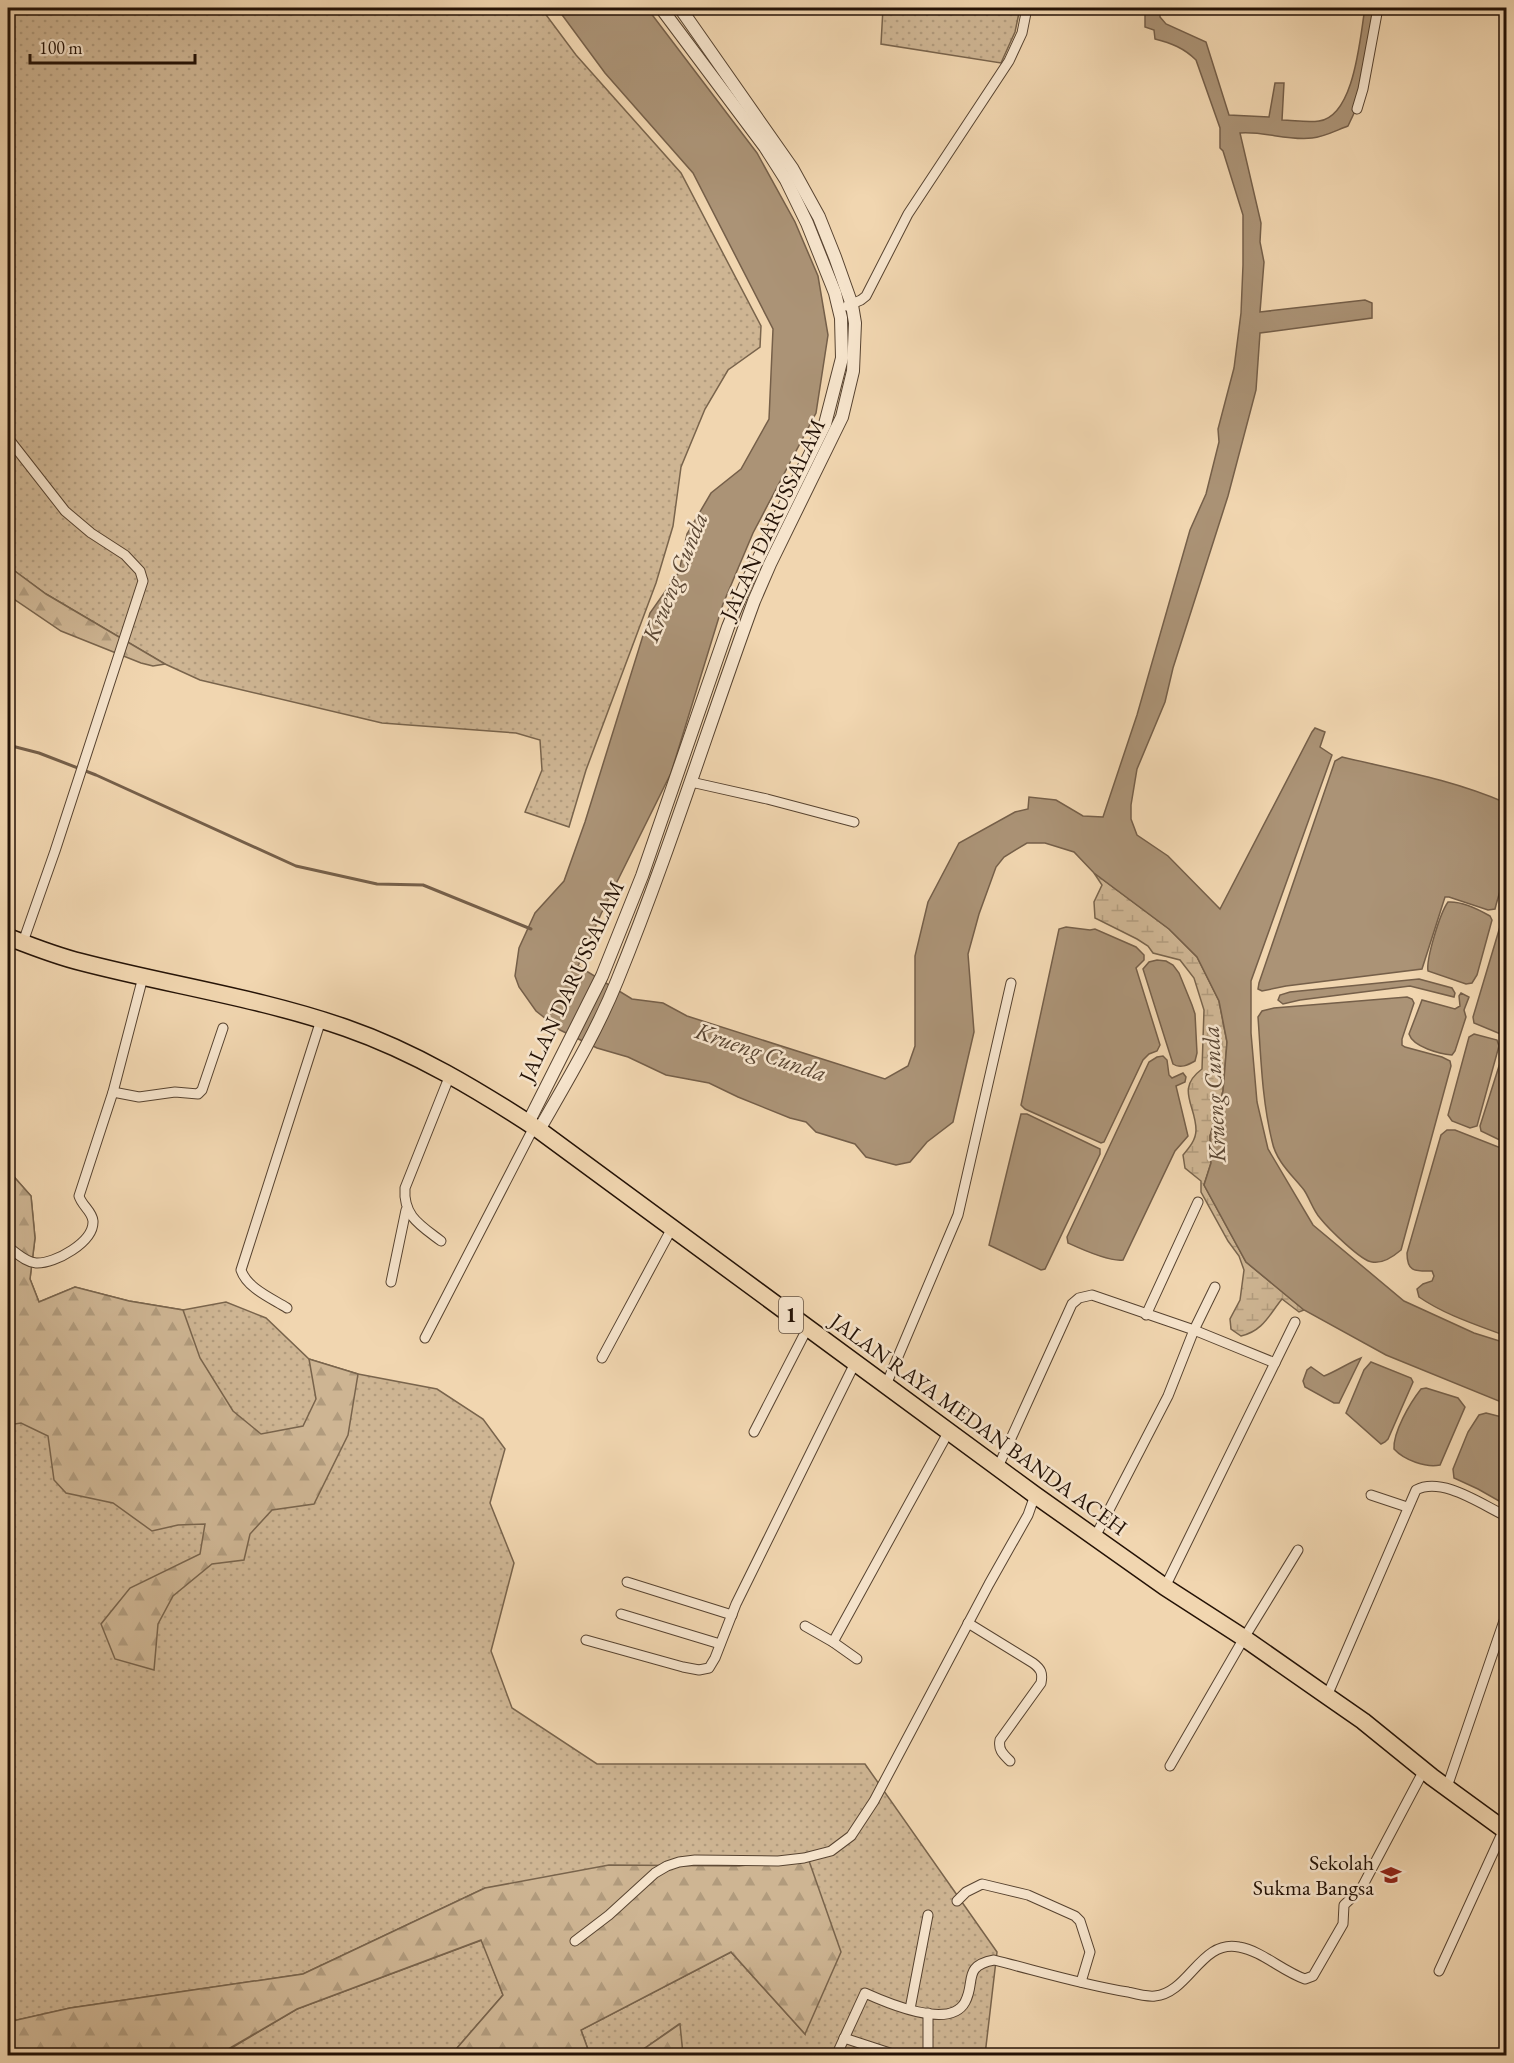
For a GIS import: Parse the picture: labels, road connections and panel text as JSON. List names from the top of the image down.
{
  "streets": {
    "highway": ["1", "JALAN RAYA MEDAN BANDA ACEH"],
    "street": ["JALAN DARUSSALAM"]
  },
  "crossings": [
    ["JALAN DARUSSALAM", "JALAN RAYA MEDAN BANDA ACEH"]
  ],
  "water": ["Krueng Cunda"],
  "places": {
    "school or university": ["Sekolah Sukma Bangsa"]
  },
  "scale_bar": "100 m"
}
